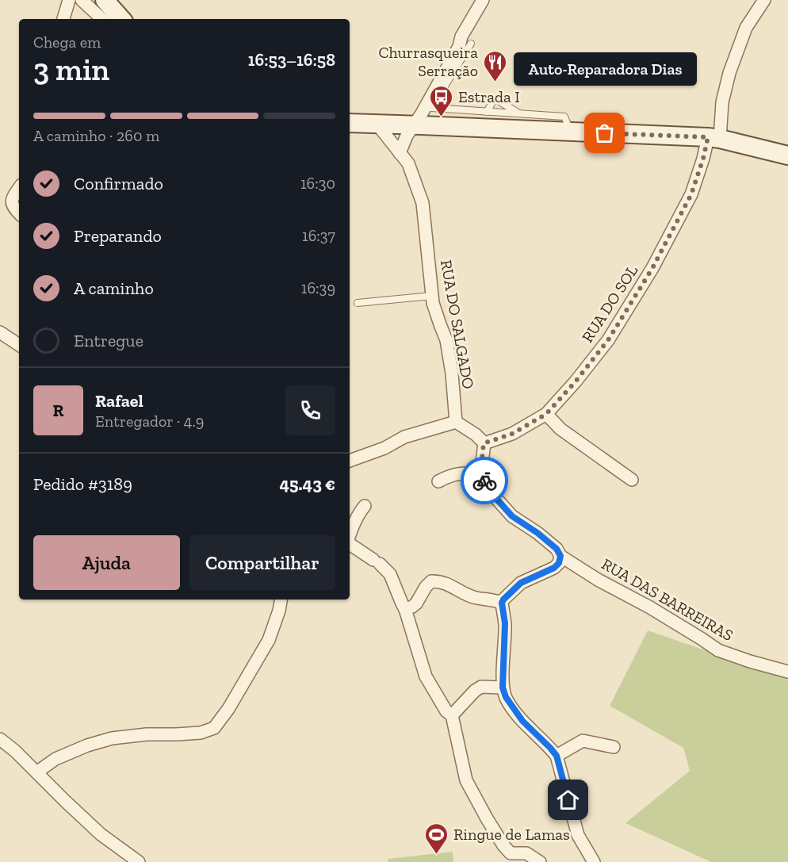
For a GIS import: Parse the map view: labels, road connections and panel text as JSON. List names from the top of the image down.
{
  "streets": {
    "street": ["RUA DO SOL", "RUA DO SALGADO", "RUA DAS BARREIRAS"]
  },
  "places": {
    "restaurant": ["Churrasqueira Serração"],
    "bus stop": ["Estrada I"],
    "other": ["Auto-Reparadora Dias"],
    "sports": ["Ringue de Lamas"]
  },
  "page": {
    "heading": ["3 min", "Chega em", "16:53–16:58"],
    "panel": [
      "Rafael",
      "Entregador · 4.9",
      "Pedido #3189",
      "45.43 €"
    ],
    "bubble": "Auto-Reparadora Dias",
    "bar": "A caminho · 260 m",
    "list": [
      ["Confirmado", "16:30"],
      ["Preparando", "16:37"],
      ["A caminho", "16:39"],
      "Entregue"
    ],
    "round": "R",
    "buttons": ["Ajuda", "Compartilhar"]
  }
}
